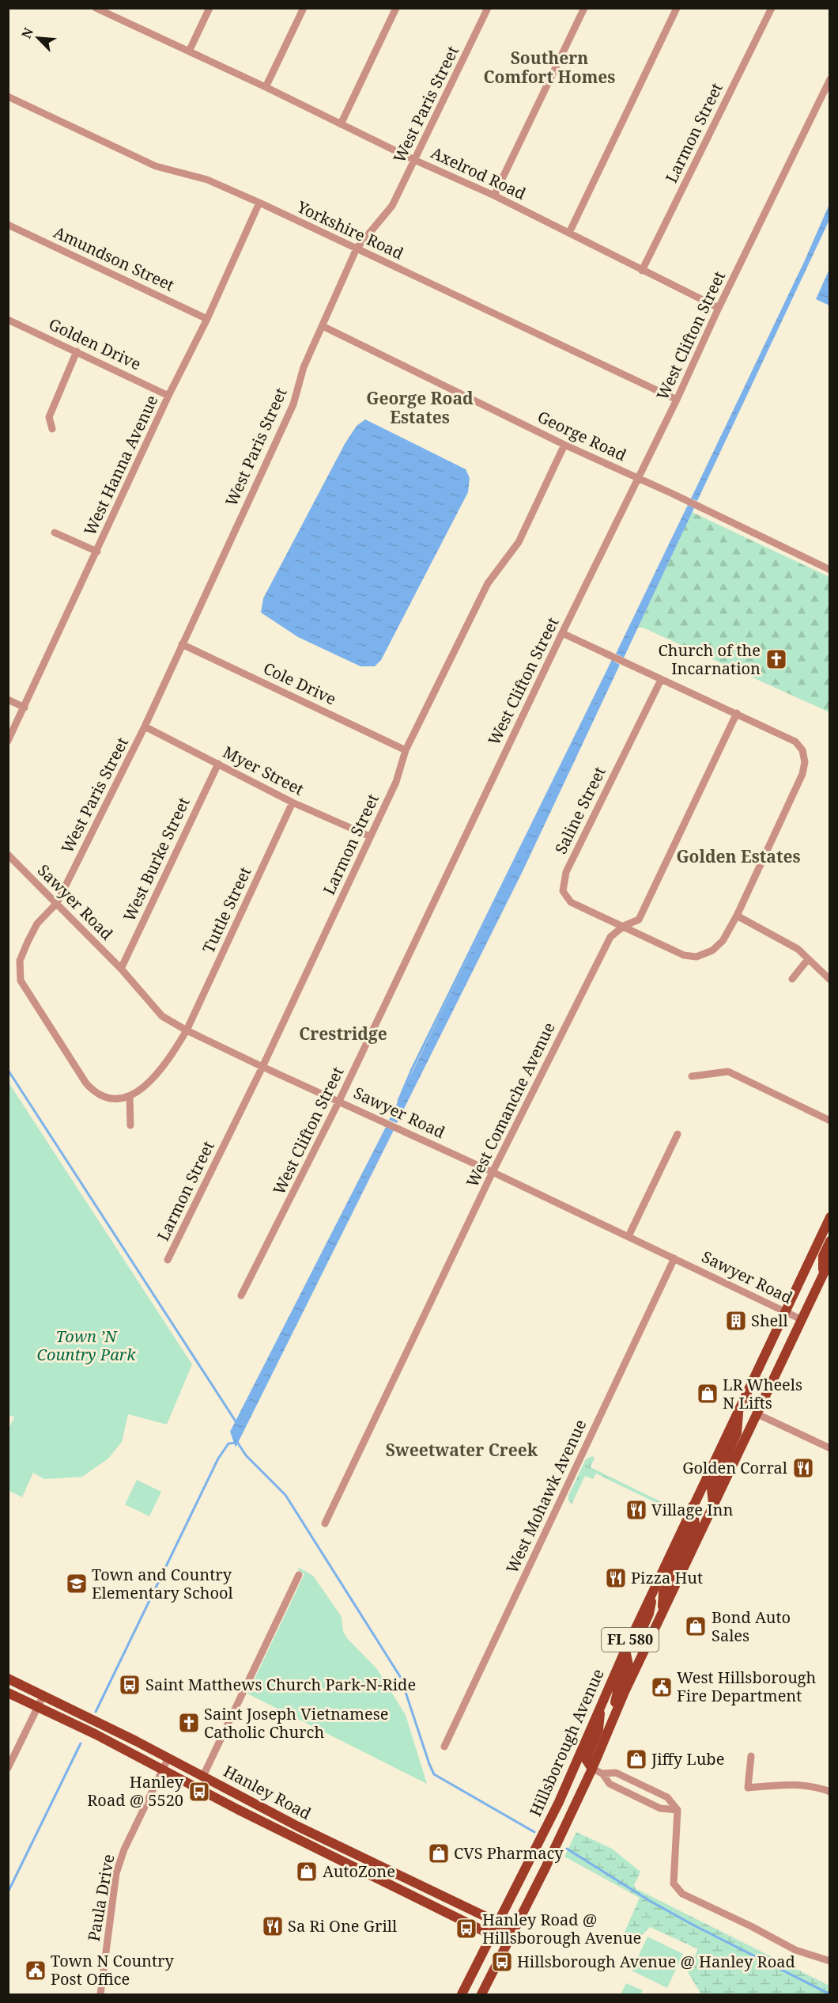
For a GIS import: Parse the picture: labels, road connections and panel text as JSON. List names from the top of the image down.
{
  "streets": {
    "main road": ["FL 580", "Hillsborough Avenue", "Hanley Road"],
    "street": [
      "West Paris Street",
      "Larmon Street",
      "Axelrod Road",
      "Yorkshire Road",
      "Amundson Street",
      "West Clifton Street",
      "Golden Drive",
      "George Road",
      "West Hanna Avenue",
      "Cole Drive",
      "Myer Street",
      "Saline Street",
      "West Burke Street",
      "Sawyer Road",
      "Tuttle Street",
      "West Comanche Avenue",
      "West Mohawk Avenue",
      "Paula Drive"
    ]
  },
  "crossings": [
    ["West Paris Street", "Axelrod Road"],
    ["West Paris Street", "Yorkshire Road"],
    ["West Paris Street", "George Road"],
    ["West Paris Street", "Cole Drive"],
    ["West Paris Street", "Myer Street"],
    ["West Paris Street", "Sawyer Road"],
    ["West Paris Street", "Tuttle Street"],
    ["Larmon Street", "Axelrod Road"],
    ["Larmon Street", "George Road"],
    ["Larmon Street", "Cole Drive"],
    ["Larmon Street", "Myer Street"],
    ["Larmon Street", "Sawyer Road"],
    ["Axelrod Road", "West Clifton Street"],
    ["Yorkshire Road", "West Clifton Street"],
    ["Yorkshire Road", "West Hanna Avenue"],
    ["Amundson Street", "West Hanna Avenue"],
    ["West Clifton Street", "George Road"],
    ["West Clifton Street", "Sawyer Road"],
    ["Golden Drive", "West Hanna Avenue"],
    ["Myer Street", "West Burke Street"],
    ["Myer Street", "Tuttle Street"],
    ["Saline Street", "West Comanche Avenue"],
    ["West Burke Street", "Sawyer Road"],
    ["Sawyer Road", "Tuttle Street"],
    ["Sawyer Road", "West Comanche Avenue"],
    ["Sawyer Road", "West Mohawk Avenue"],
    ["Sawyer Road", "Hillsborough Avenue"],
    ["Hillsborough Avenue", "Hanley Road"],
    ["Hanley Road", "Paula Drive"]
  ],
  "districts": [
    "Southern Comfort Homes",
    "George Road Estates",
    "Golden Estates",
    "Crestridge",
    "Sweetwater Creek"
  ],
  "parks": ["Town ’N Country Park"],
  "places": {
    "church": ["Church of the Incarnation", "Saint Joseph Vietnamese Catholic Church"],
    "building": ["Shell"],
    "shop": [
      "LR Wheels N Lifts",
      "Bond Auto Sales",
      "Jiffy Lube",
      "CVS Pharmacy",
      "AutoZone"
    ],
    "restaurant": [
      "Golden Corral",
      "Village Inn",
      "Pizza Hut",
      "Sa Ri One Grill"
    ],
    "school or university": ["Town and Country Elementary School"],
    "bus stop": [
      "Saint Matthews Church Park-N-Ride",
      "Hanley Road @ 5520",
      "Hanley Road @ Hillsborough Avenue",
      "Hillsborough Avenue @ Hanley Road"
    ],
    "public building": ["West Hillsborough Fire Department", "Town N Country Post Office"]
  },
  "north": "top left"
}
